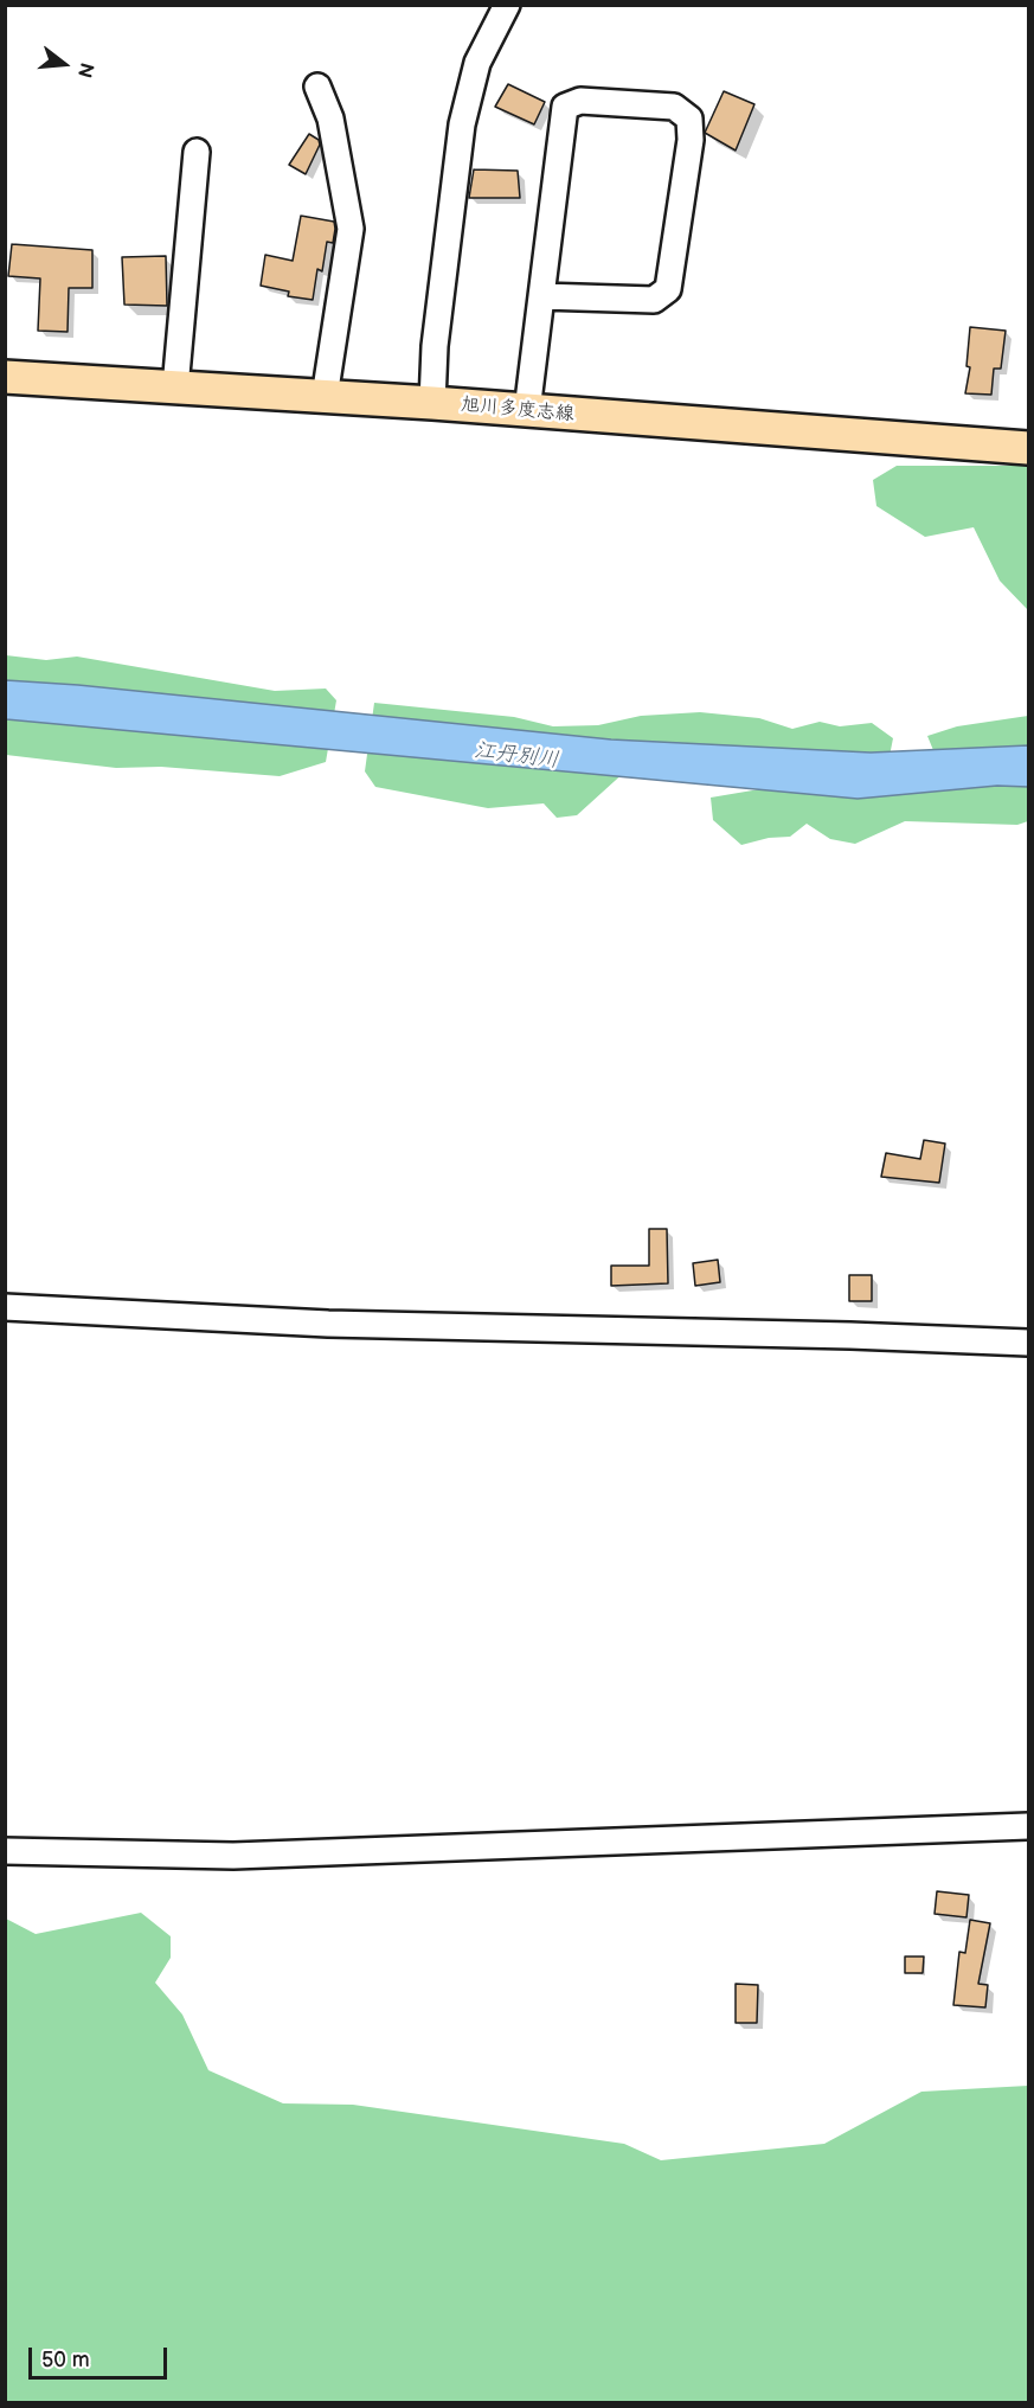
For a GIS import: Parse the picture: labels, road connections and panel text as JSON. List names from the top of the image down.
{
  "streets": {
    "main road": ["旭川多度志線"]
  },
  "water": ["江丹別川"],
  "scale_bar": "50 m",
  "north": "right"
}
